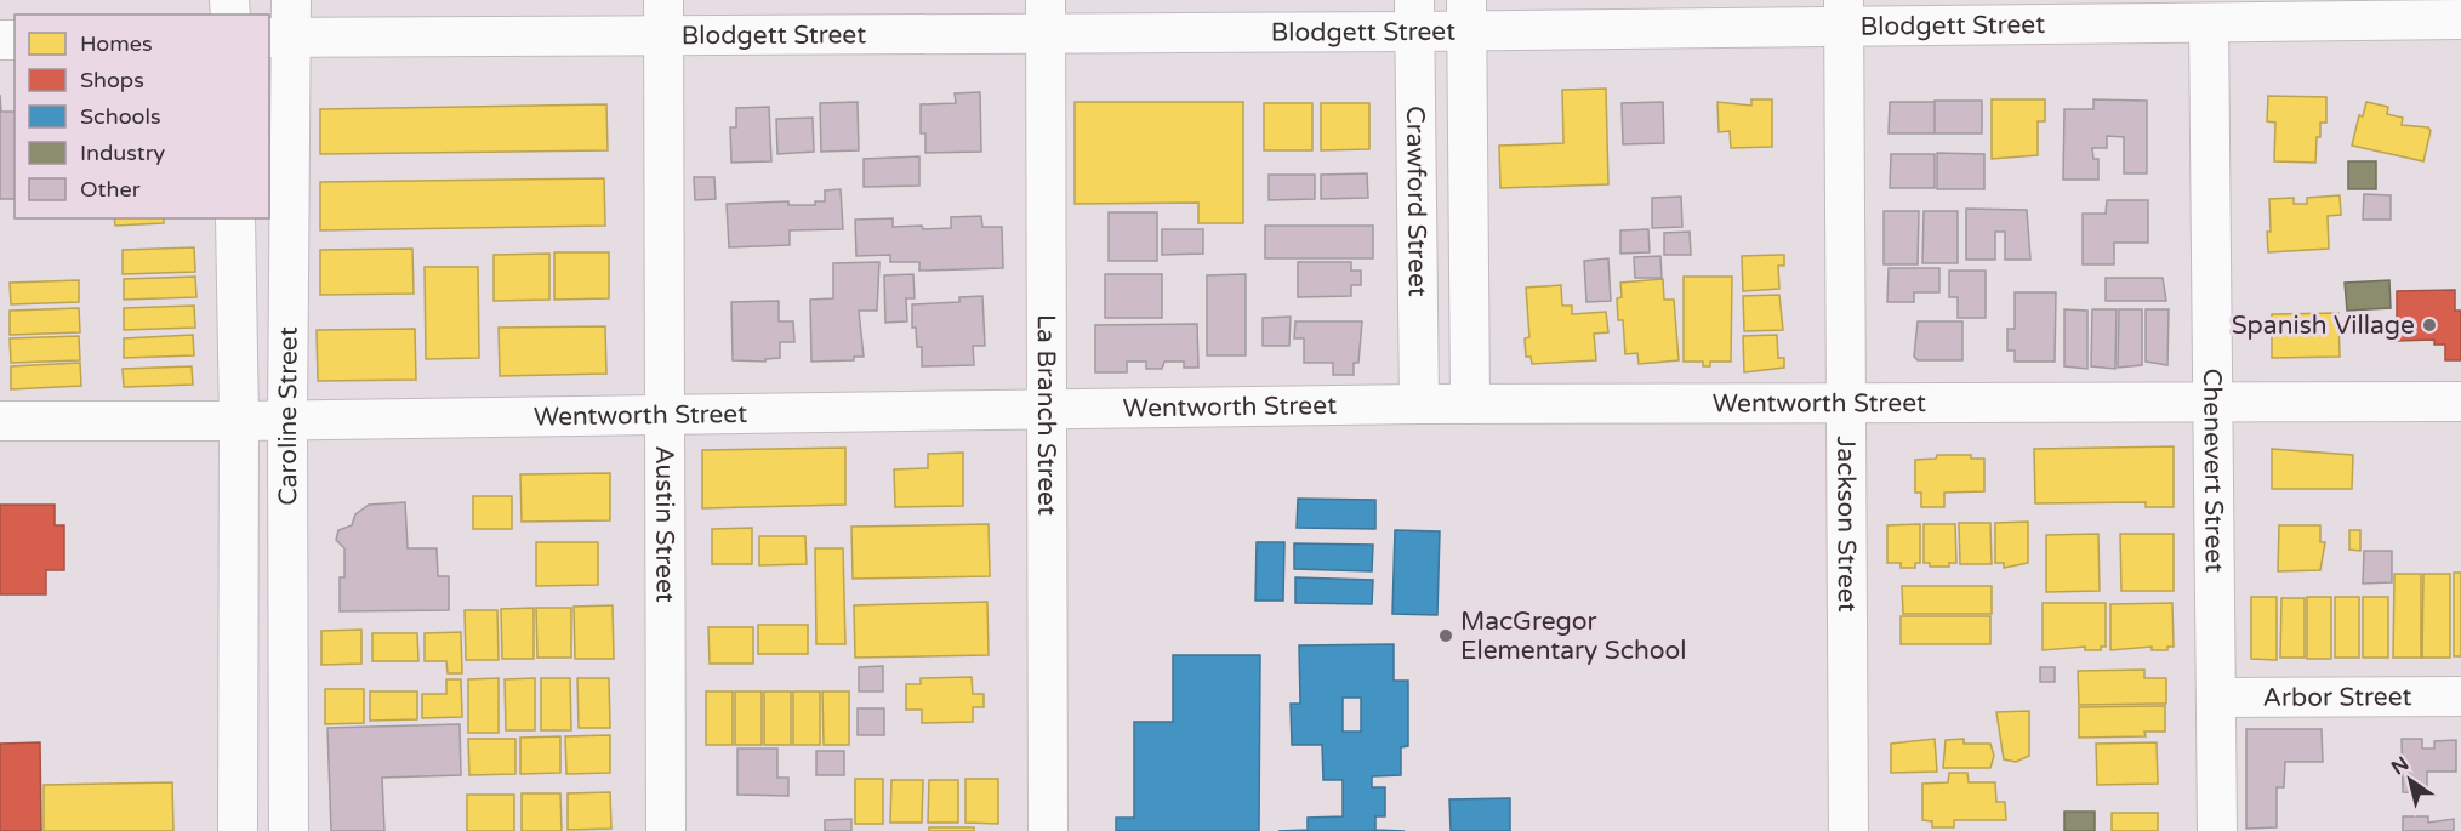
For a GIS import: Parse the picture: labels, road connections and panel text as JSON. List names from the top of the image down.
{
  "streets": {
    "street": [
      "Blodgett Street",
      "Crawford Street",
      "Wentworth Street",
      "Caroline Street",
      "La Branch Street",
      "Chenevert Street",
      "Austin Street",
      "Jackson Street",
      "Arbor Street"
    ]
  },
  "crossings": [
    ["Blodgett Street", "Crawford Street"],
    ["Blodgett Street", "Caroline Street"],
    ["Blodgett Street", "La Branch Street"],
    ["Blodgett Street", "Chenevert Street"],
    ["Blodgett Street", "Austin Street"],
    ["Blodgett Street", "Jackson Street"],
    ["Crawford Street", "Wentworth Street"],
    ["Wentworth Street", "Caroline Street"],
    ["Wentworth Street", "La Branch Street"],
    ["Wentworth Street", "Chenevert Street"],
    ["Wentworth Street", "Austin Street"],
    ["Wentworth Street", "Jackson Street"],
    ["Chenevert Street", "Arbor Street"]
  ],
  "places": ["Spanish Village", "MacGregor Elementary School"],
  "legend": [
    "Homes",
    "Shops",
    "Schools",
    "Industry",
    "Other"
  ],
  "north": "top left"
}
